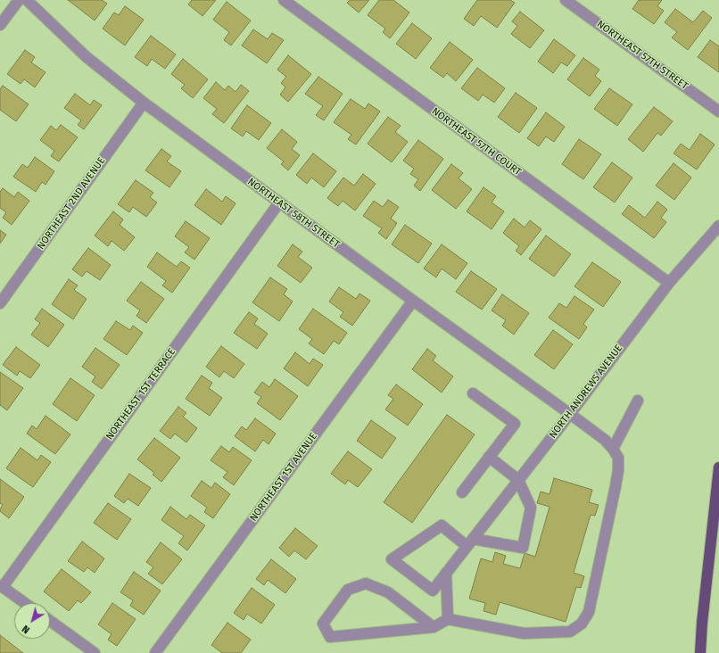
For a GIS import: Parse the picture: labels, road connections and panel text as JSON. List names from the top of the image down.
{
  "streets": {
    "street": [
      "NORTHEAST 57TH STREET",
      "NORTHEAST 57TH COURT",
      "NORTHEAST 2ND AVENUE",
      "NORTHEAST 58TH STREET",
      "NORTH ANDREWS AVENUE",
      "NORTHEAST 1ST TERRACE",
      "NORTHEAST 1ST AVENUE"
    ]
  },
  "crossings": [
    ["NORTHEAST 57TH COURT", "NORTH ANDREWS AVENUE"],
    ["NORTHEAST 2ND AVENUE", "NORTHEAST 58TH STREET"],
    ["NORTHEAST 58TH STREET", "NORTH ANDREWS AVENUE"],
    ["NORTHEAST 58TH STREET", "NORTHEAST 1ST TERRACE"],
    ["NORTHEAST 58TH STREET", "NORTHEAST 1ST AVENUE"]
  ],
  "north": "bottom left"
}
